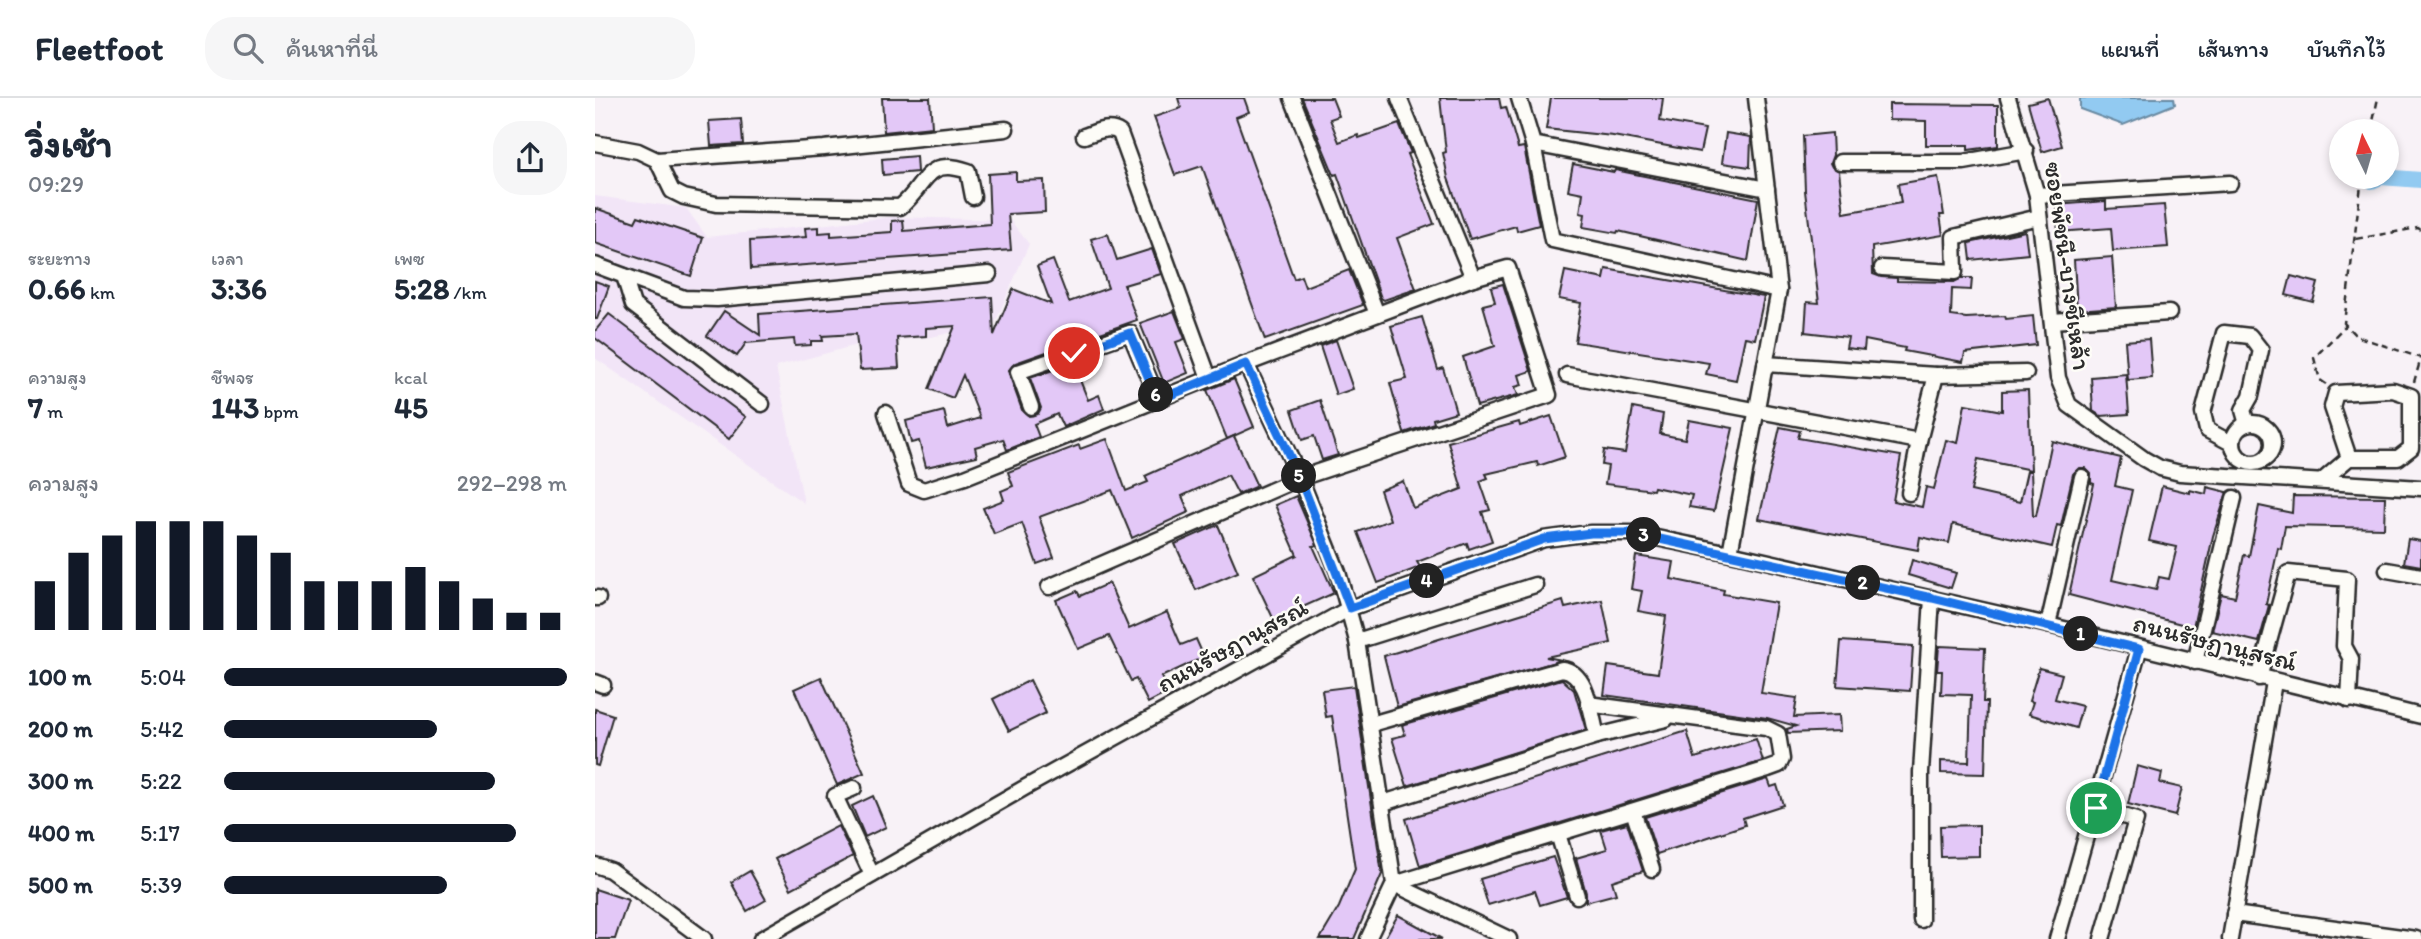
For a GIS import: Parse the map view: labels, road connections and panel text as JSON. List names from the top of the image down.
{
  "streets": {
    "street": ["ซอยพัชนี-บางชีเหล้า", "ถนนรัษฎานุสรณ์"]
  },
  "north": "top",
  "page": {
    "header": "Fleetfoot",
    "search": "ค้นหาที่นี่",
    "nav": ["แผนที่", "เส้นทาง", "บันทึกไว้"],
    "heading": ["วิ่งเช้า", "09:29"],
    "stats": [
      ["ระยะทาง", "0.66 km"],
      ["เวลา", "3:36"],
      ["เพซ", "5:28 /km"],
      ["ความสูง", "7 m"],
      ["ชีพจร", "143 bpm"],
      ["kcal", "45"]
    ],
    "pins": [
      "6",
      "5",
      "3",
      "4",
      "2",
      "1"
    ],
    "chart": ["ความสูง", "292–298 m"],
    "list": [
      {
        "name": "100 m",
        "note": "5:04"
      },
      {
        "name": "200 m",
        "note": "5:42"
      },
      {
        "name": "300 m",
        "note": "5:22"
      },
      {
        "name": "400 m",
        "note": "5:17"
      },
      {
        "name": "500 m",
        "note": "5:39"
      }
    ]
  }
}
